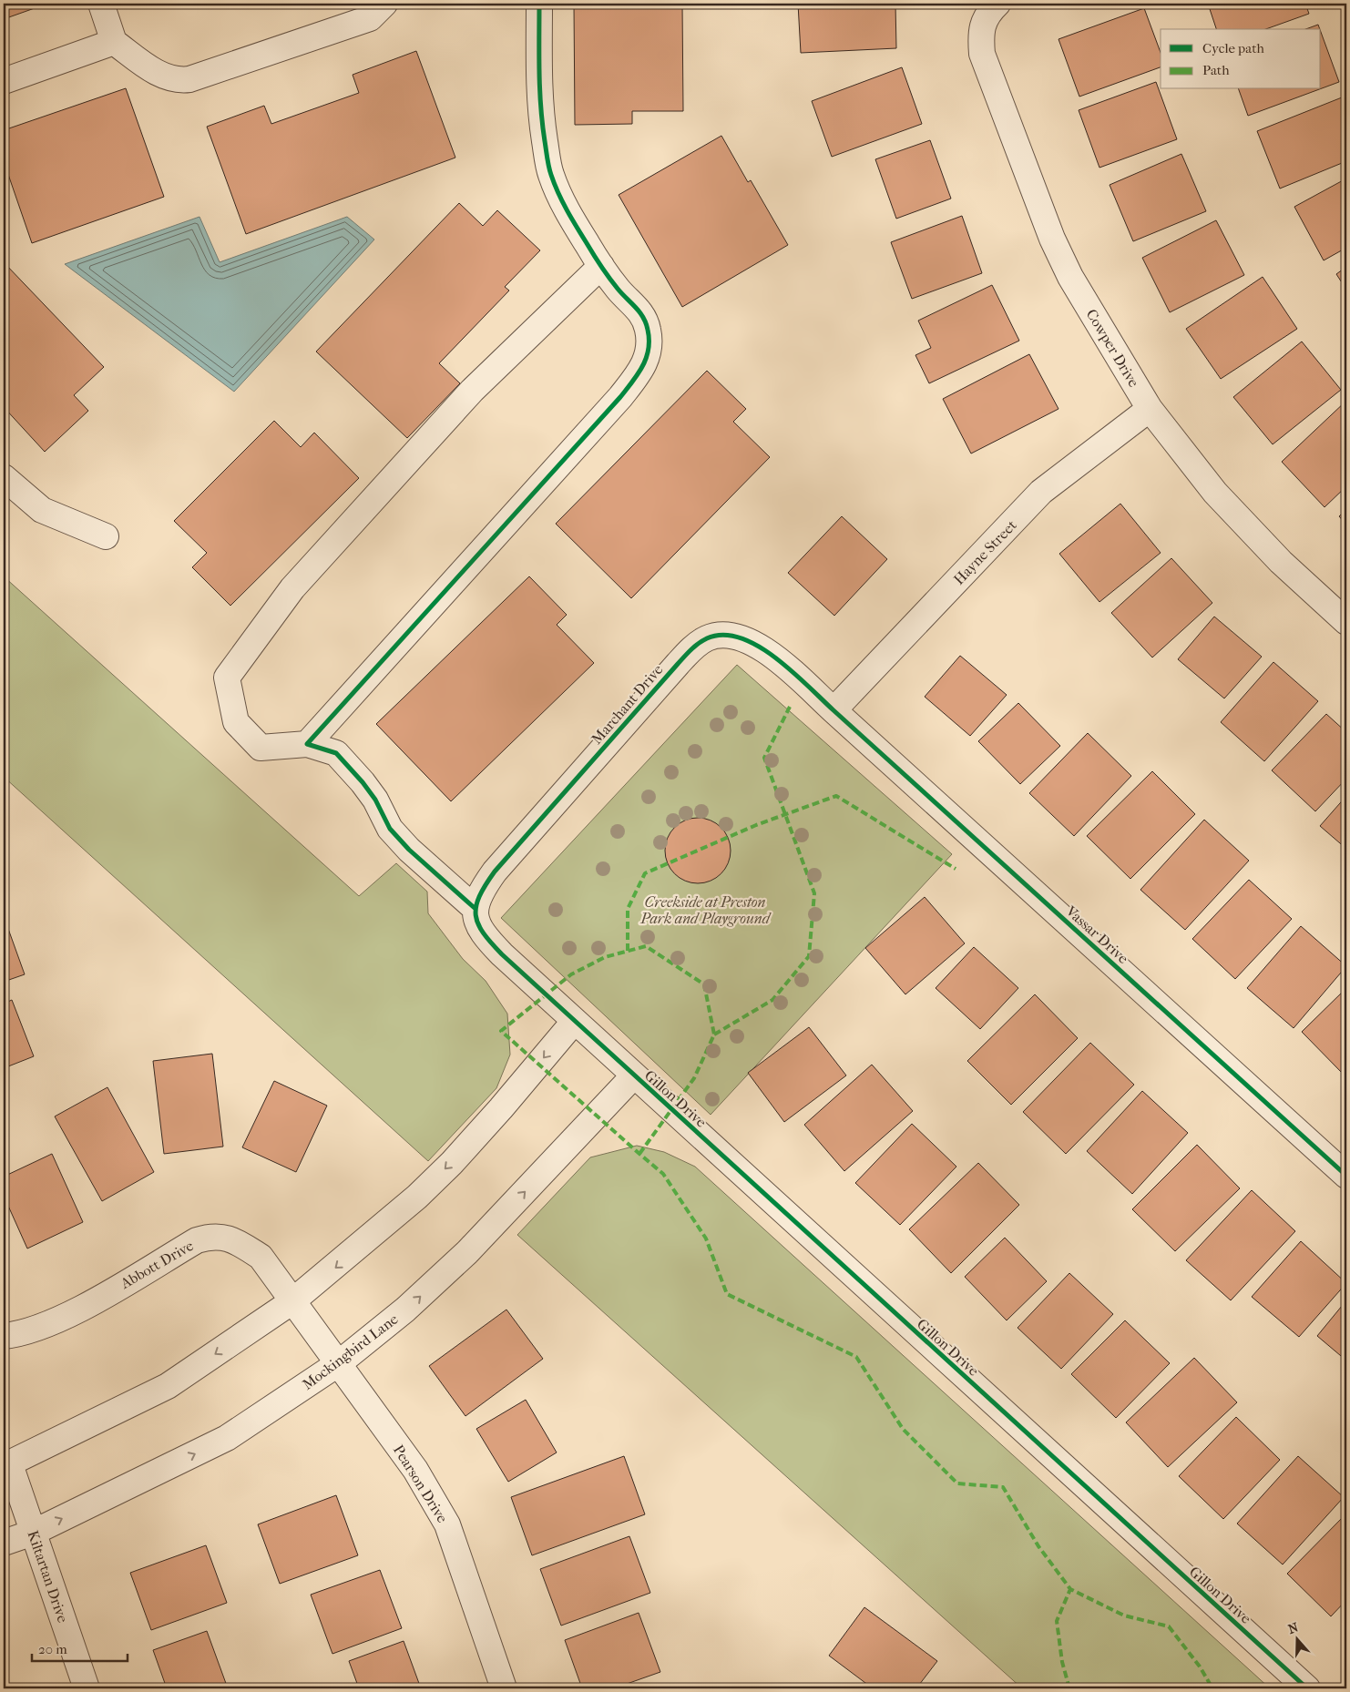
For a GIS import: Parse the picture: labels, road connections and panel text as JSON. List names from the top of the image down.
{
  "streets": {
    "street": [
      "Cowper Drive",
      "Hayne Street",
      "Marchant Drive",
      "Vassar Drive",
      "Gillon Drive",
      "Abbott Drive",
      "Mockingbird Lane",
      "Pearson Drive",
      "Kiltartan Drive"
    ]
  },
  "crossings": [
    ["Cowper Drive", "Hayne Street"],
    ["Hayne Street", "Marchant Drive"],
    ["Hayne Street", "Vassar Drive"],
    ["Marchant Drive", "Vassar Drive"],
    ["Gillon Drive", "Mockingbird Lane"],
    ["Abbott Drive", "Pearson Drive"],
    ["Mockingbird Lane", "Pearson Drive"],
    ["Mockingbird Lane", "Kiltartan Drive"]
  ],
  "parks": ["Creekside at Preston Park and Playground"],
  "legend": ["Cycle path", "Path"],
  "scale_bar": "20 m",
  "north": "top"
}
